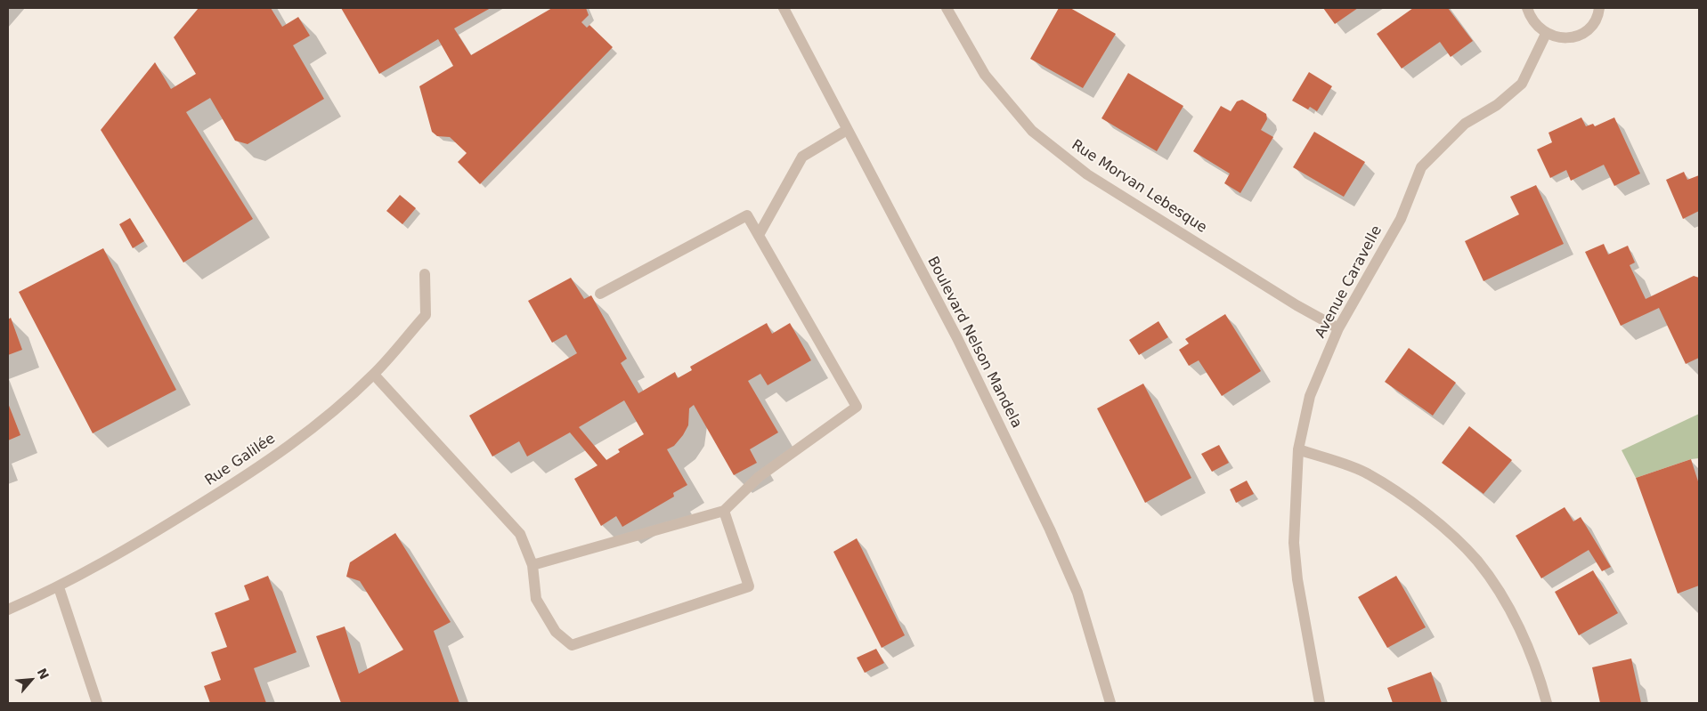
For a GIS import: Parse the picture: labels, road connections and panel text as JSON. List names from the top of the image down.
{
  "streets": {
    "street": [
      "Rue Morvan Lebesque",
      "Avenue Caravelle",
      "Boulevard Nelson Mandela",
      "Rue Galilée"
    ]
  },
  "crossings": [
    ["Rue Morvan Lebesque", "Avenue Caravelle"]
  ],
  "north": "top right"
}
